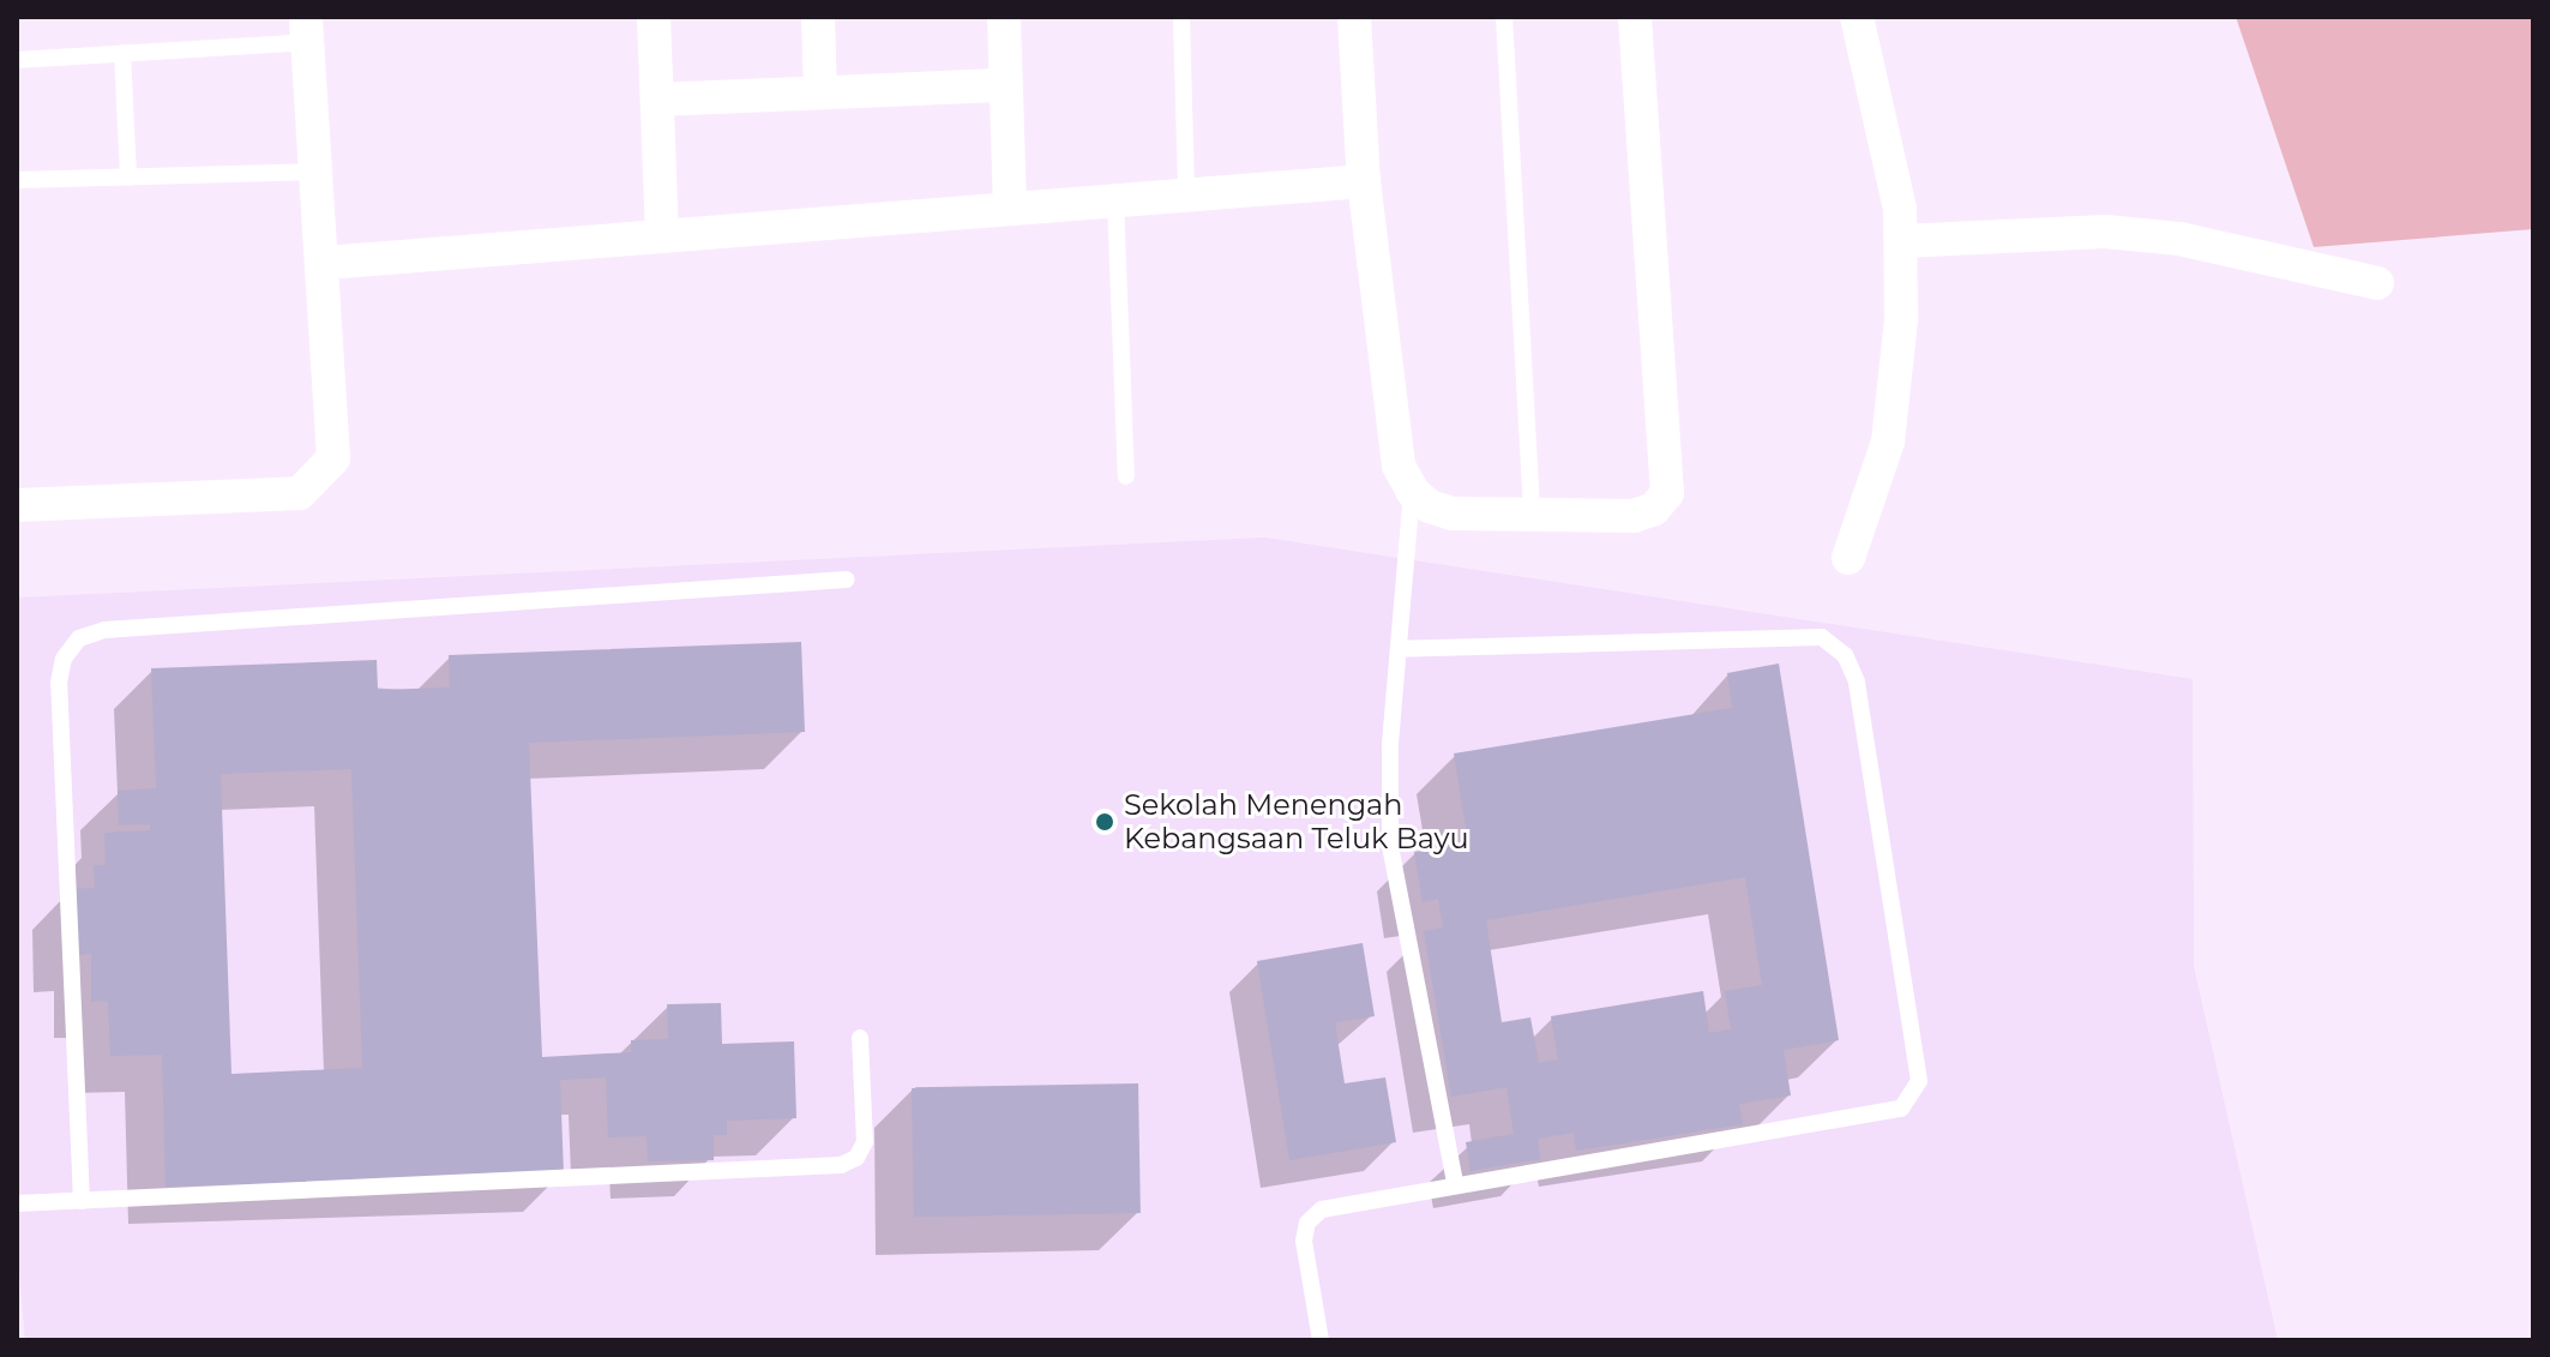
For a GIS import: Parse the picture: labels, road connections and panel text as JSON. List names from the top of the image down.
{
  "places": ["Sekolah Menengah Kebangsaan Teluk Bayu"]
}
